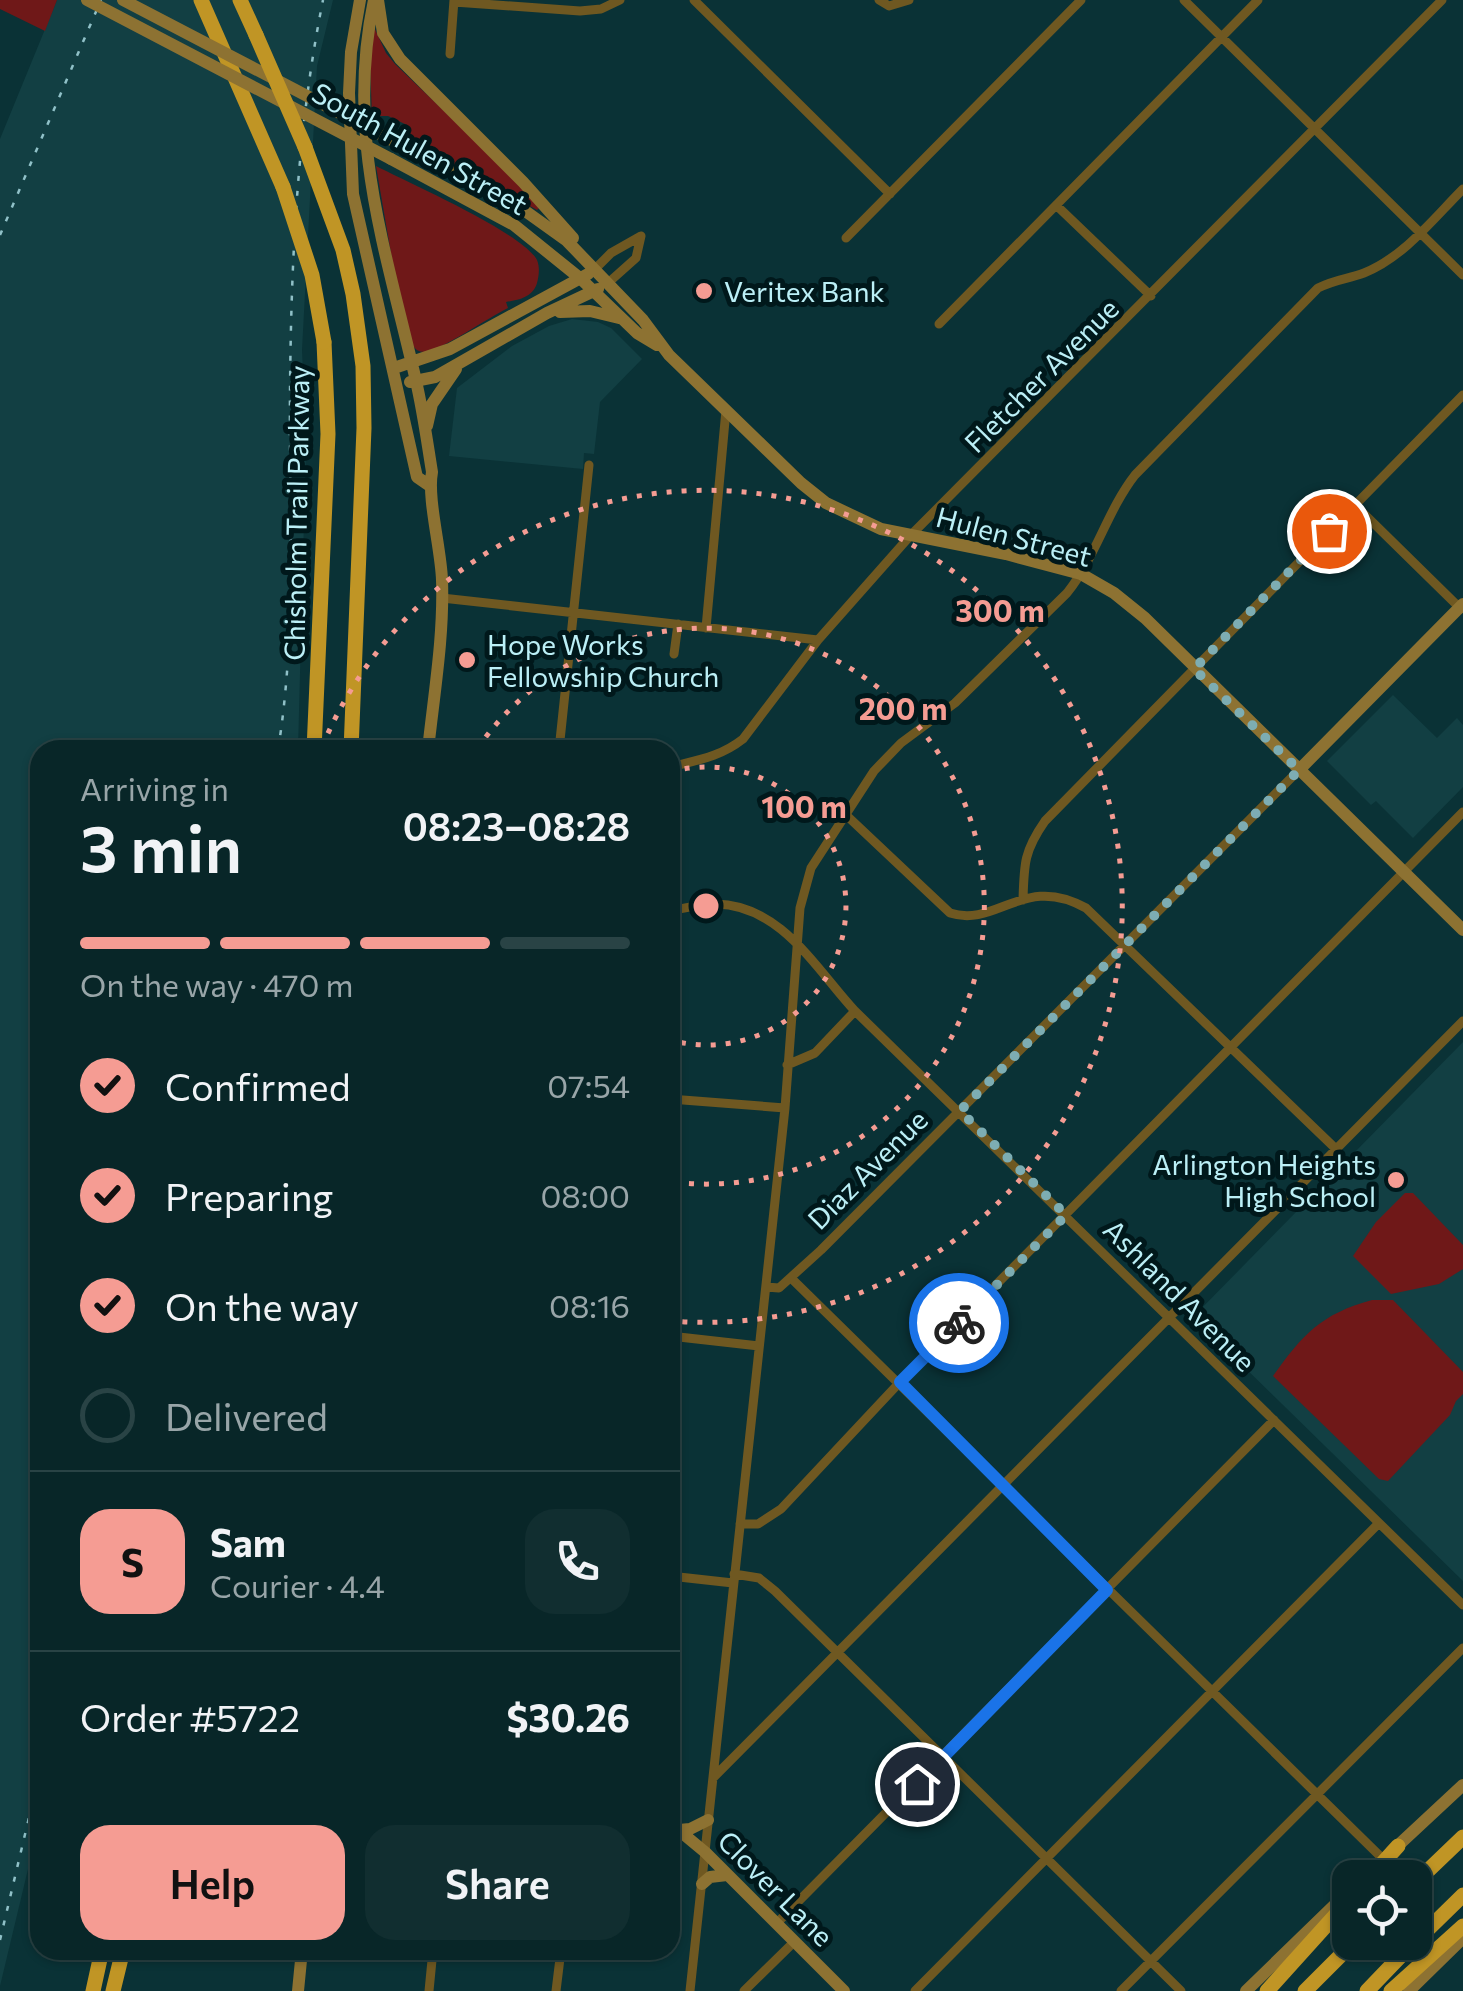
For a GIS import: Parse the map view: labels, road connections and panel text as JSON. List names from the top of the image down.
{
  "streets": {
    "highway": ["Chisholm Trail Parkway"],
    "main road": [
      "South Hulen Street",
      "Hulen Street",
      "Diaz Avenue",
      "Clover Lane"
    ],
    "street": ["Fletcher Avenue", "Ashland Avenue"]
  },
  "crossings": [
    ["South Hulen Street", "Hulen Street"],
    ["Fletcher Avenue", "Hulen Street"],
    ["Hulen Street", "Diaz Avenue"],
    ["Diaz Avenue", "Ashland Avenue"]
  ],
  "places": ["Veritex Bank", "Hope Works Fellowship Church", "Arlington Heights High School"],
  "page": {
    "heading": ["3 min", "Arriving in", "08:23–08:28"],
    "panel": [
      "Sam",
      "Courier · 4.4",
      "Order #5722",
      "$30.26"
    ],
    "bar": "On the way · 470 m",
    "list": [
      ["Confirmed", "07:54"],
      ["Preparing", "08:00"],
      ["On the way", "08:16"],
      "Delivered"
    ],
    "round": "S",
    "buttons": ["Help", "Share"]
  },
  "rings": ["300 m", "200 m", "100 m"]
}
